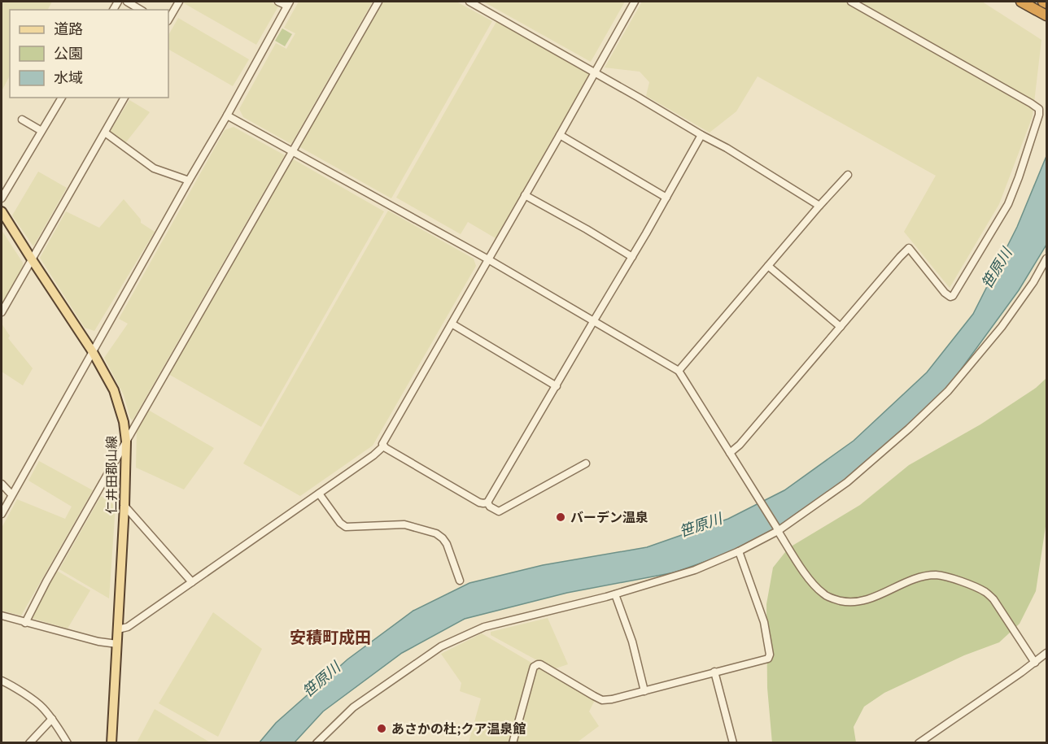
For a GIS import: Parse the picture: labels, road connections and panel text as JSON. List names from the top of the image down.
{
  "streets": {
    "main road": ["仁井田郡山線"]
  },
  "districts": ["安積町成田"],
  "water": ["笹原川"],
  "places": ["バーデン温泉", "あさかの杜;クア温泉館"],
  "legend": ["道路", "公園", "水域"]
}
